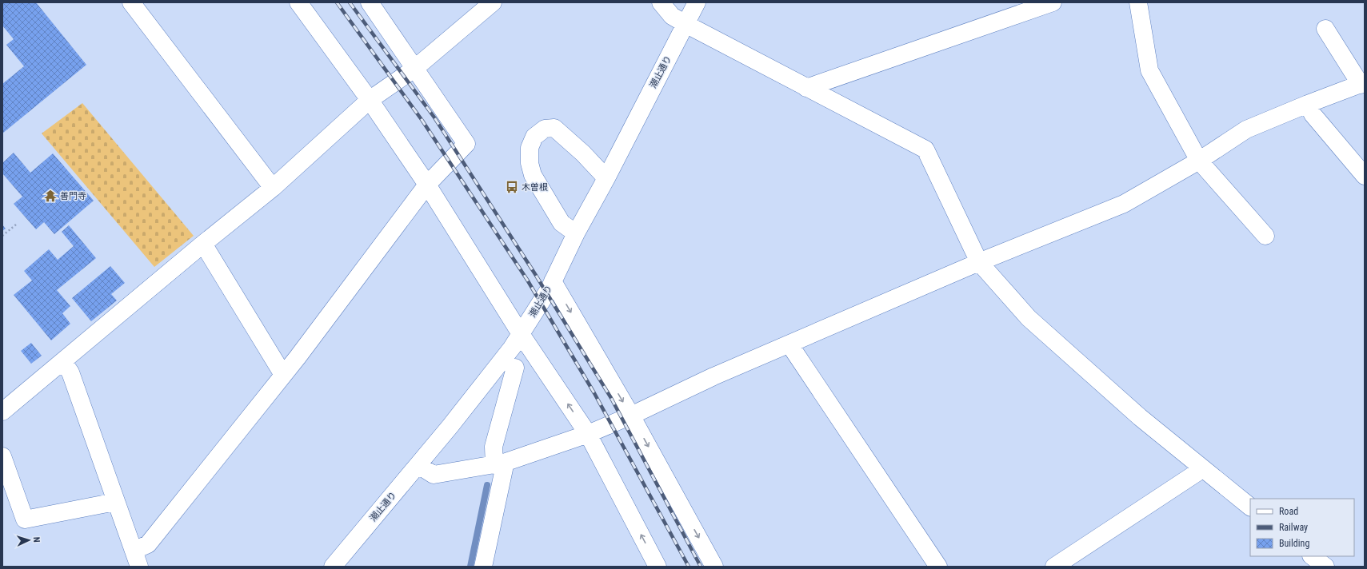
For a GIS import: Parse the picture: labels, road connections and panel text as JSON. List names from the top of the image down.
{
  "streets": {
    "street": ["潮止通り"]
  },
  "places": {
    "bus stop": ["木曽根"],
    "temple": ["善門寺"]
  },
  "legend": ["Road", "Railway", "Building"],
  "north": "right"
}
